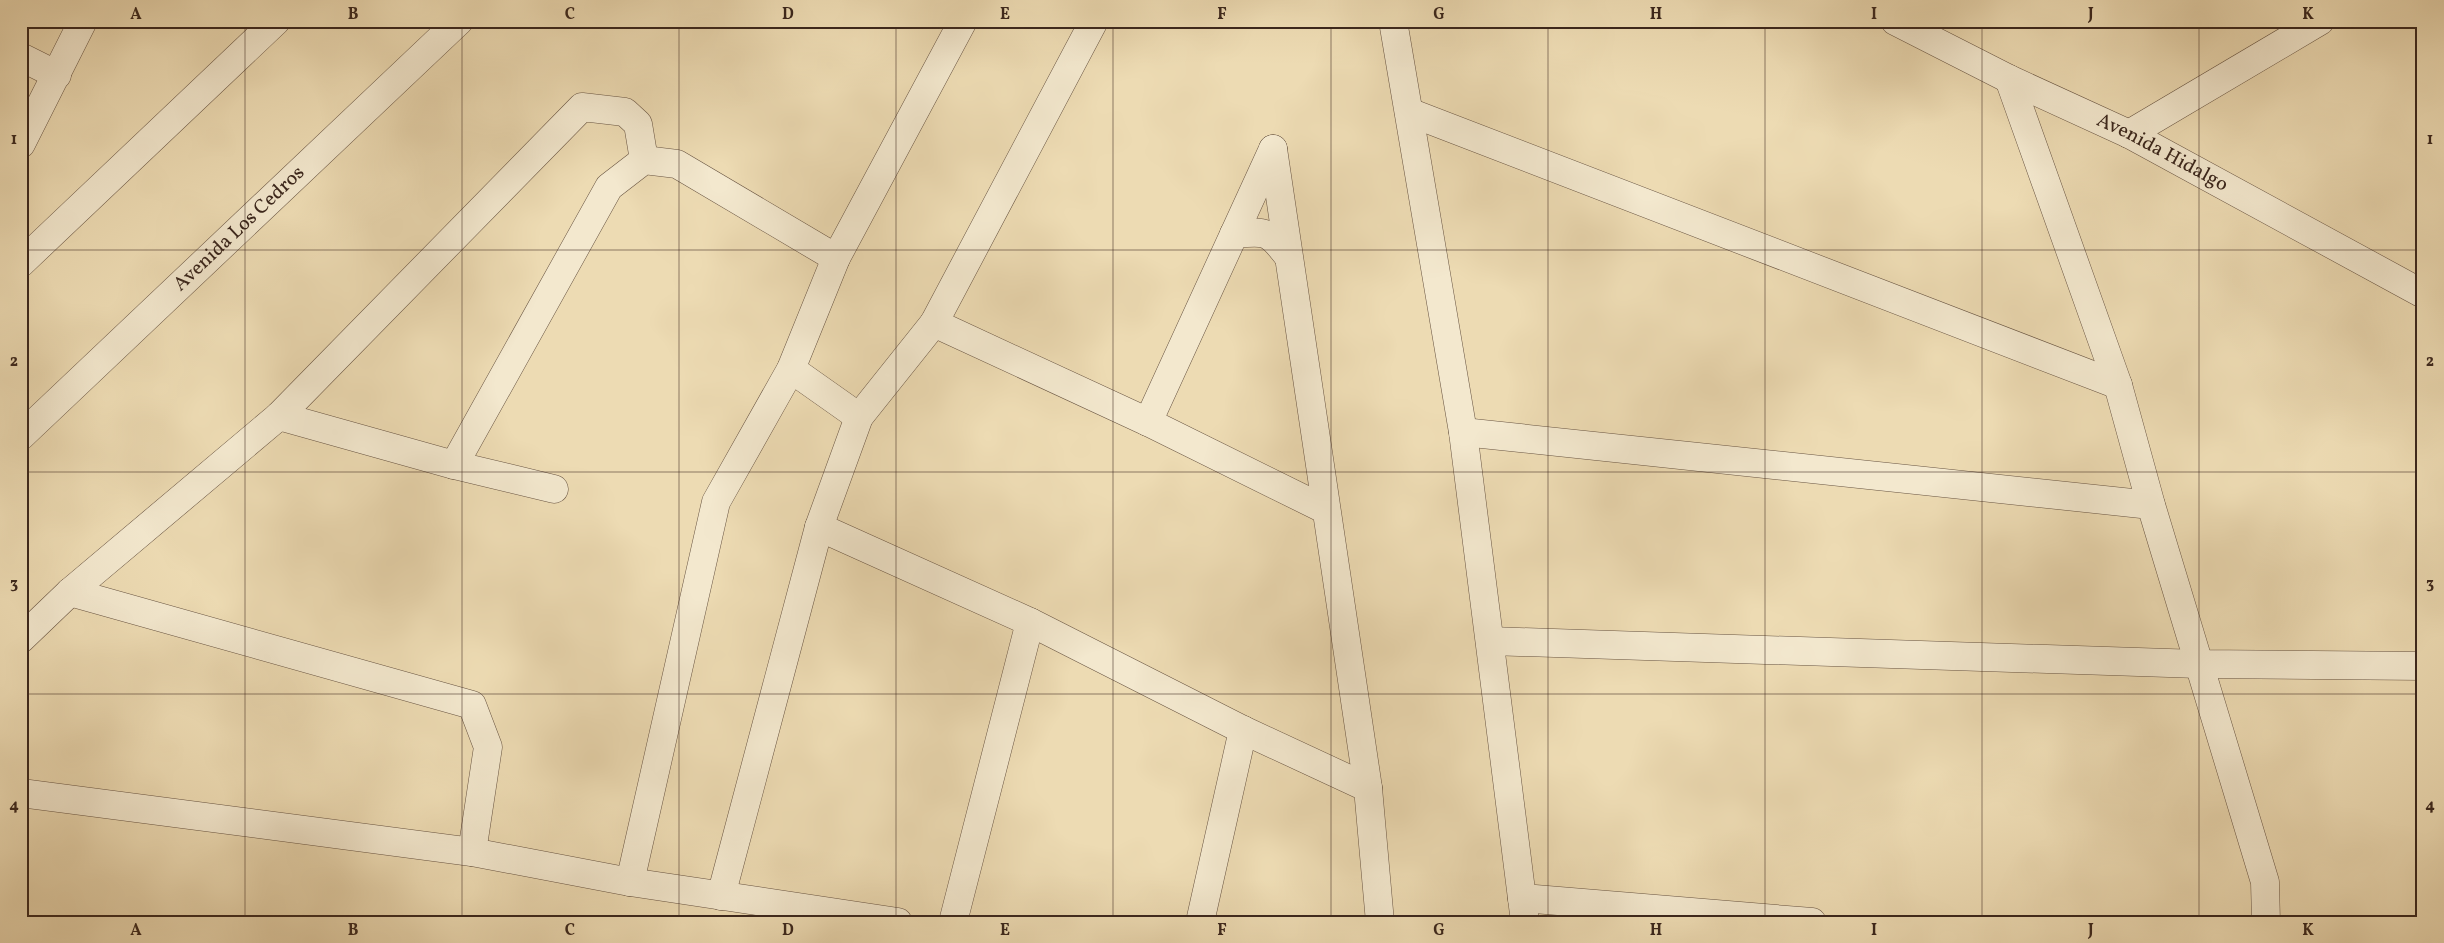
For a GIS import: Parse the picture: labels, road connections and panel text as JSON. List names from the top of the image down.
{
  "streets": {
    "street": ["Avenida Hidalgo", "Avenida Los Cedros"]
  },
  "grid": {
    "columns": [
      "A",
      "B",
      "C",
      "D",
      "E",
      "F",
      "G",
      "H",
      "I",
      "J",
      "K"
    ],
    "rows": [
      "1",
      "2",
      "3",
      "4"
    ]
  }
}
